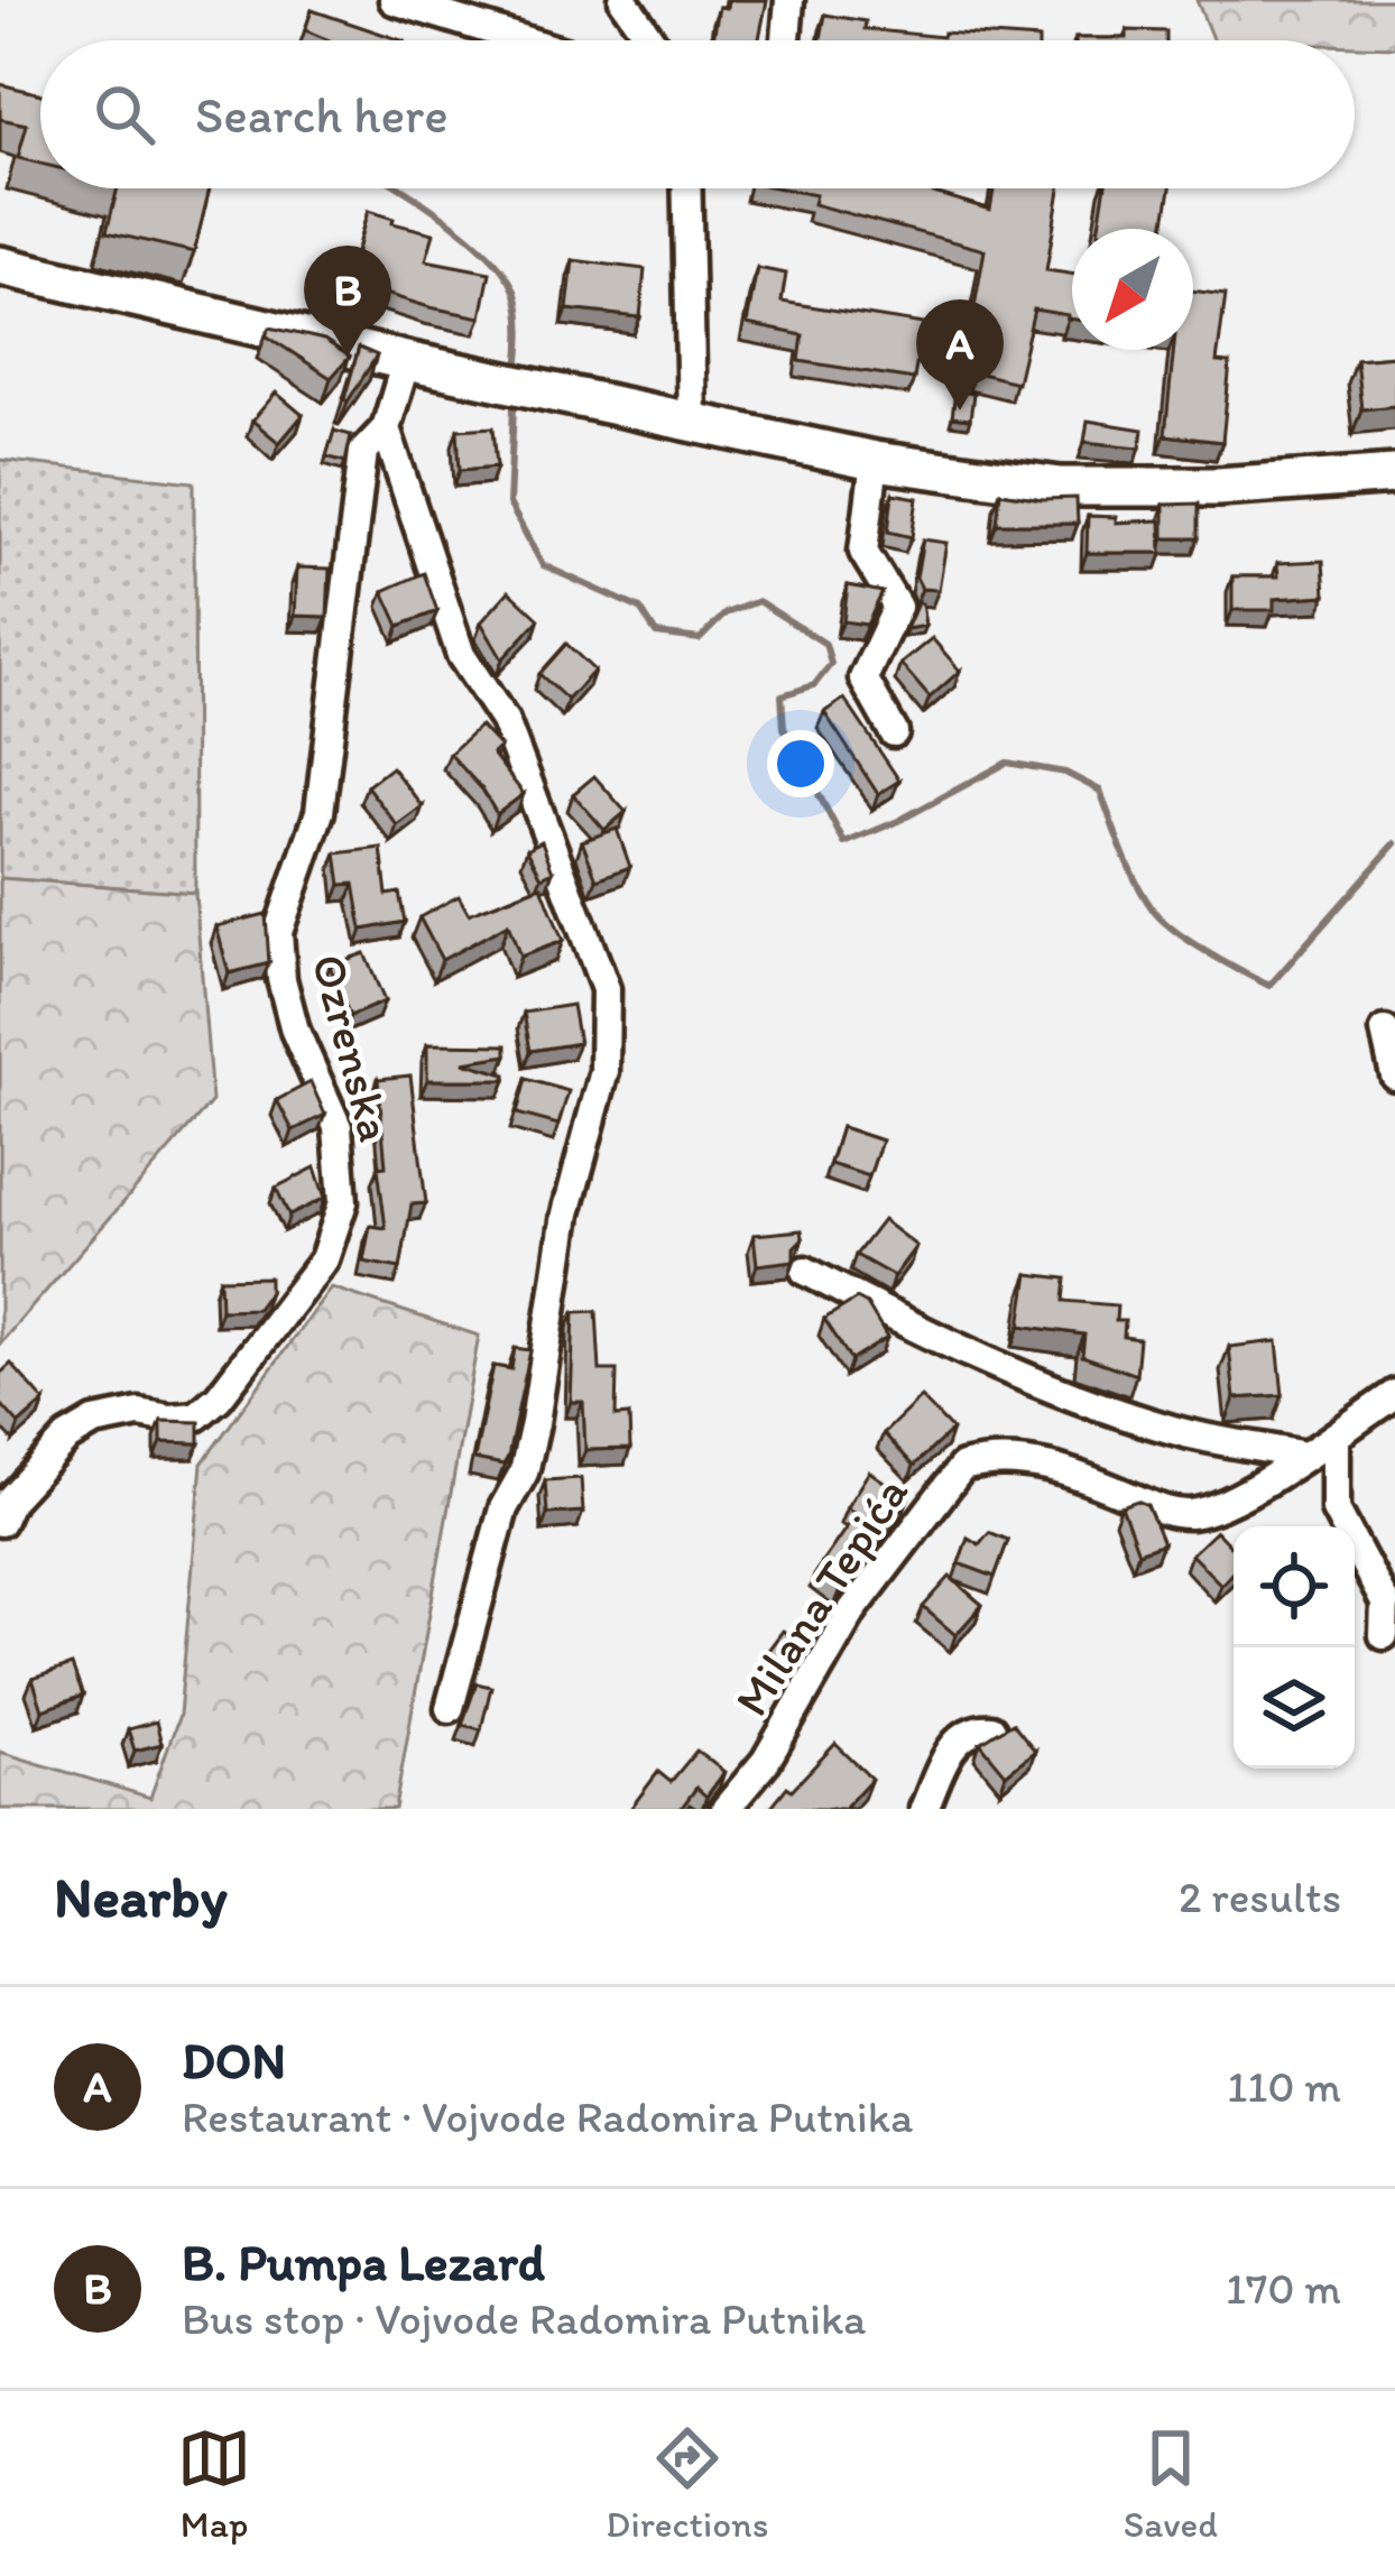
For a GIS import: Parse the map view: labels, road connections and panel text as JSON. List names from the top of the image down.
{
  "streets": {
    "street": ["Ozrenska", "Milana Tepića"]
  },
  "north": "bottom left",
  "page": {
    "search": "Search here",
    "pins": ["B", "A"],
    "heading": ["Nearby", "2 results"],
    "list": [
      {
        "mark": "A",
        "name": "DON",
        "note": "Restaurant · Vojvode Radomira Putnika",
        "value": "110 m"
      },
      {
        "mark": "B",
        "name": "B. Pumpa Lezard",
        "note": "Bus stop · Vojvode Radomira Putnika",
        "value": "170 m"
      }
    ],
    "nav": ["Map", "Directions", "Saved"]
  }
}
